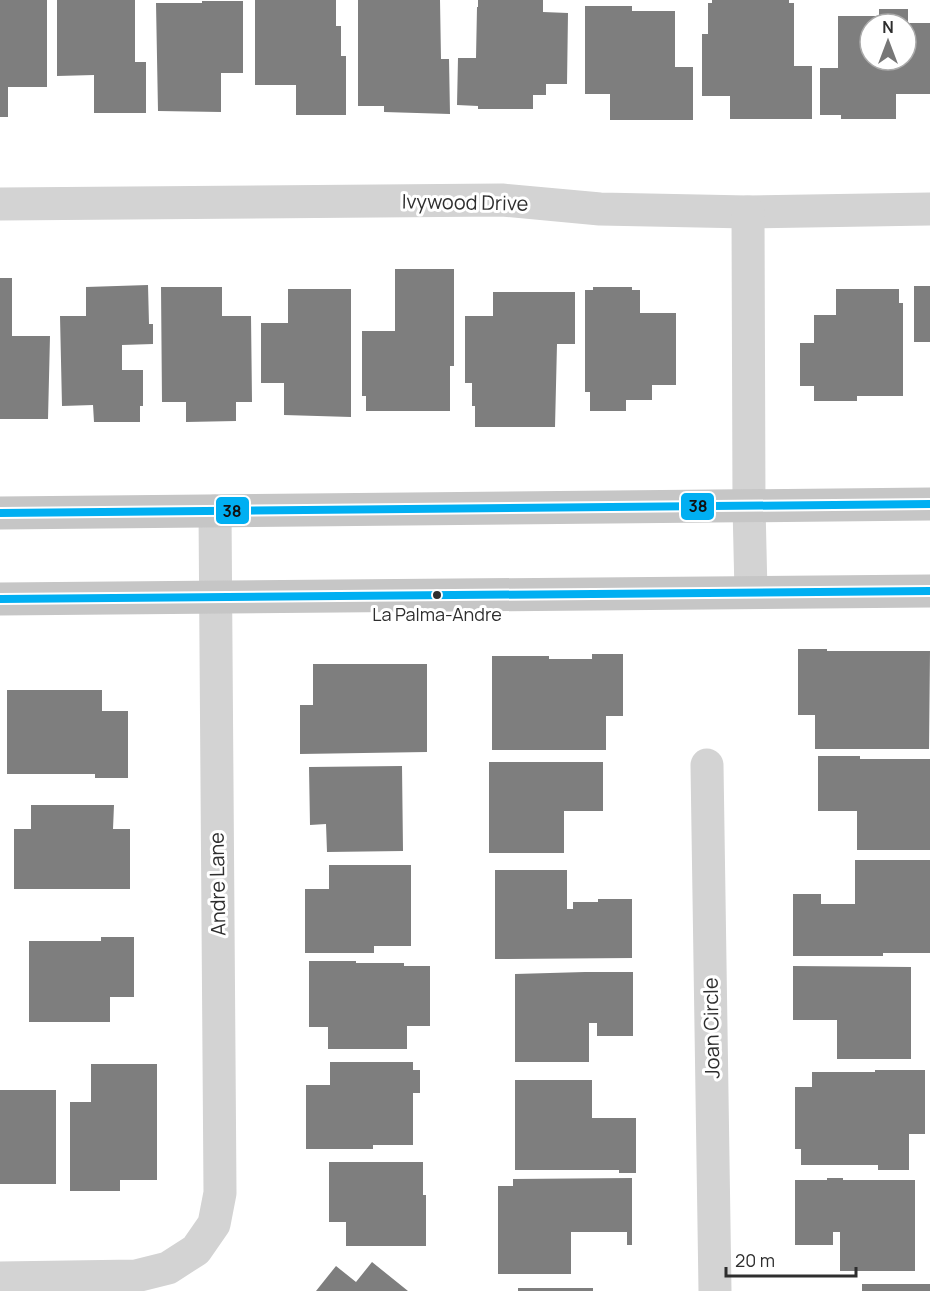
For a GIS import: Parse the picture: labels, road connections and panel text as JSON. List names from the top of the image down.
{
  "streets": {
    "street": ["Ivywood Drive", "Andre Lane", "Joan Circle"]
  },
  "places": ["La Palma-Andre"],
  "lines": ["transit line 38"],
  "scale_bar": "20 m",
  "north": "top"
}
